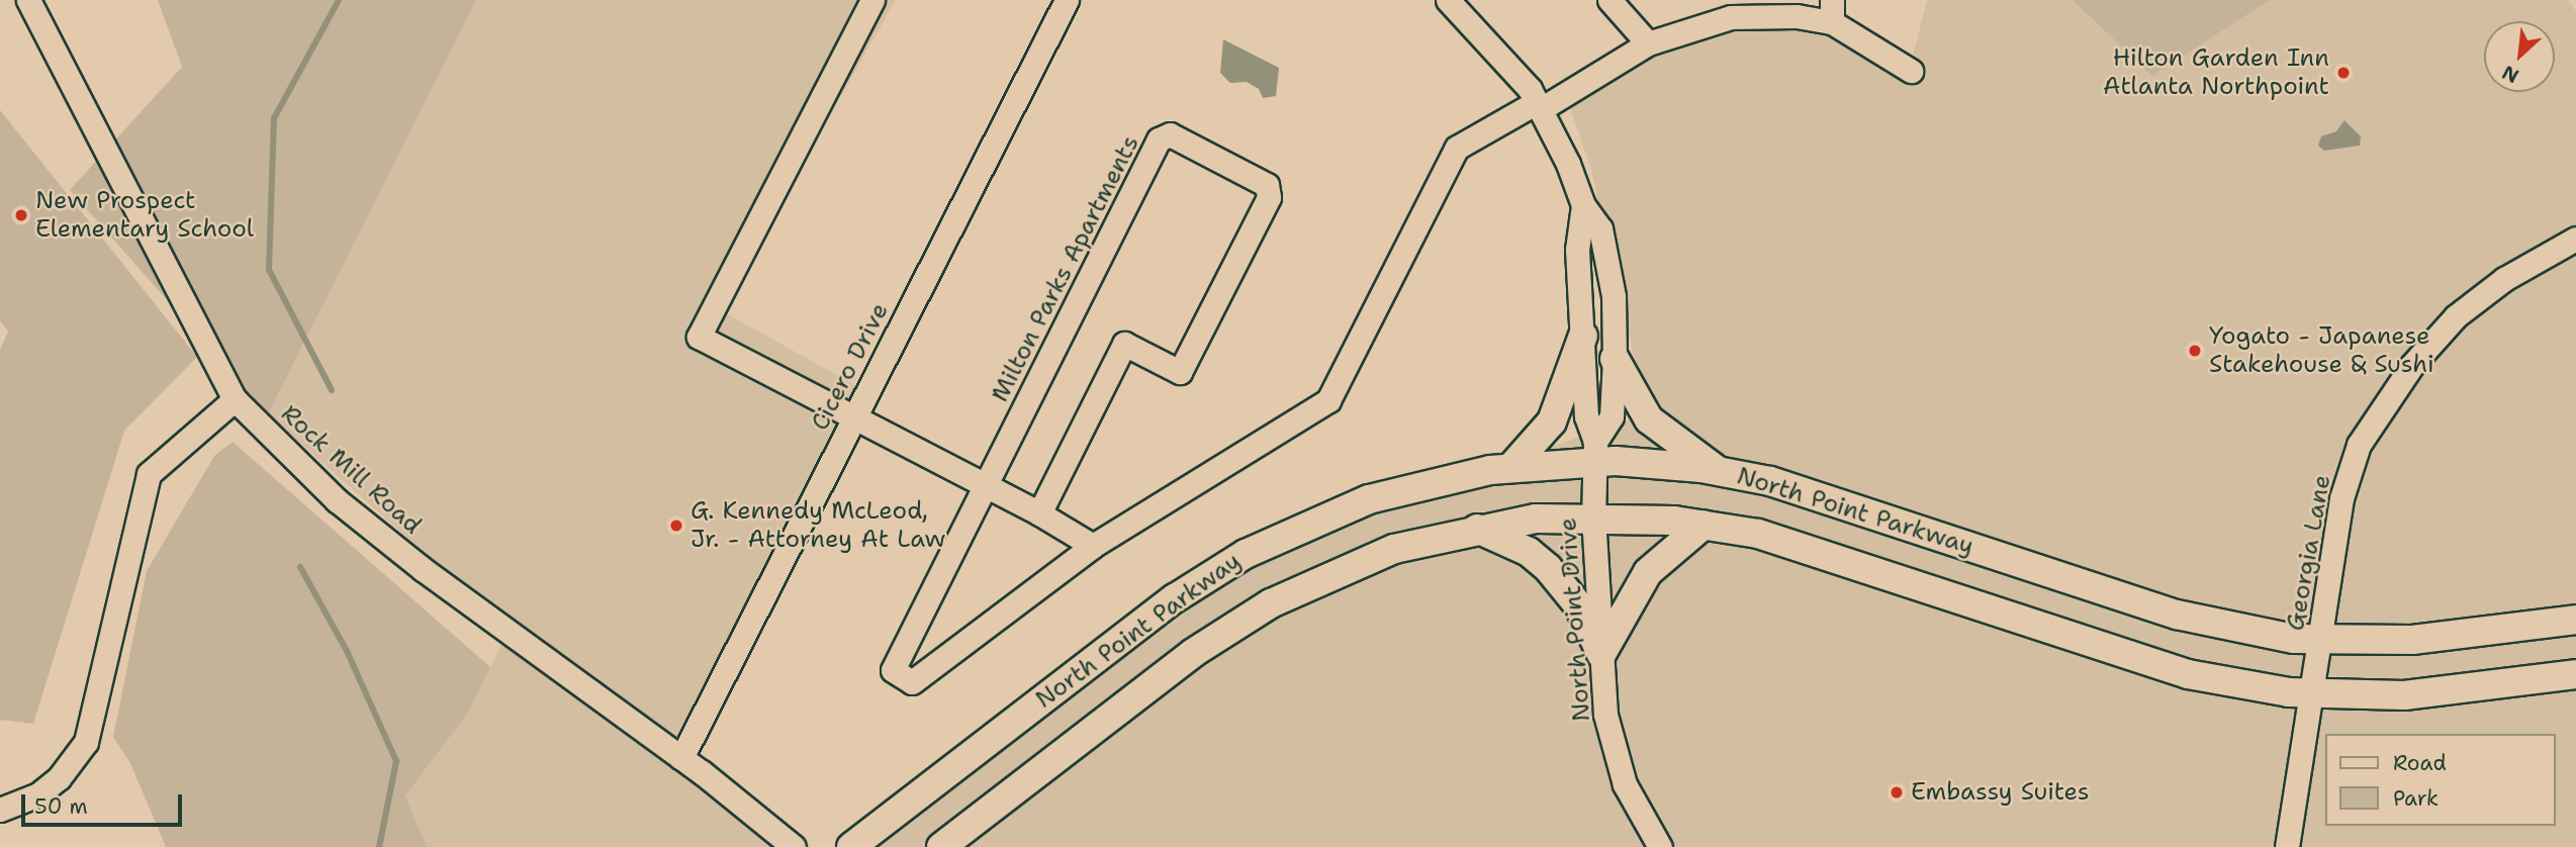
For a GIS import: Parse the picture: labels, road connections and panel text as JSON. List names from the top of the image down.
{
  "streets": {
    "street": [
      "Milton Parks Apartments",
      "Cicero Drive",
      "Rock Mill Road",
      "North Point Parkway",
      "Georgia Lane",
      "North Point Drive"
    ]
  },
  "crossings": [
    ["Cicero Drive", "Rock Mill Road"],
    ["North Point Parkway", "Georgia Lane"],
    ["North Point Parkway", "North Point Drive"]
  ],
  "places": [
    "Hilton Garden Inn Atlanta Northpoint",
    "New Prospect Elementary School",
    "Yogato - Japanese Stakehouse & Sushi",
    "G. Kennedy McLeod, Jr. - Attorney At Law",
    "Embassy Suites"
  ],
  "legend": ["Road", "Park"],
  "scale_bar": "50 m",
  "north": "bottom left"
}
